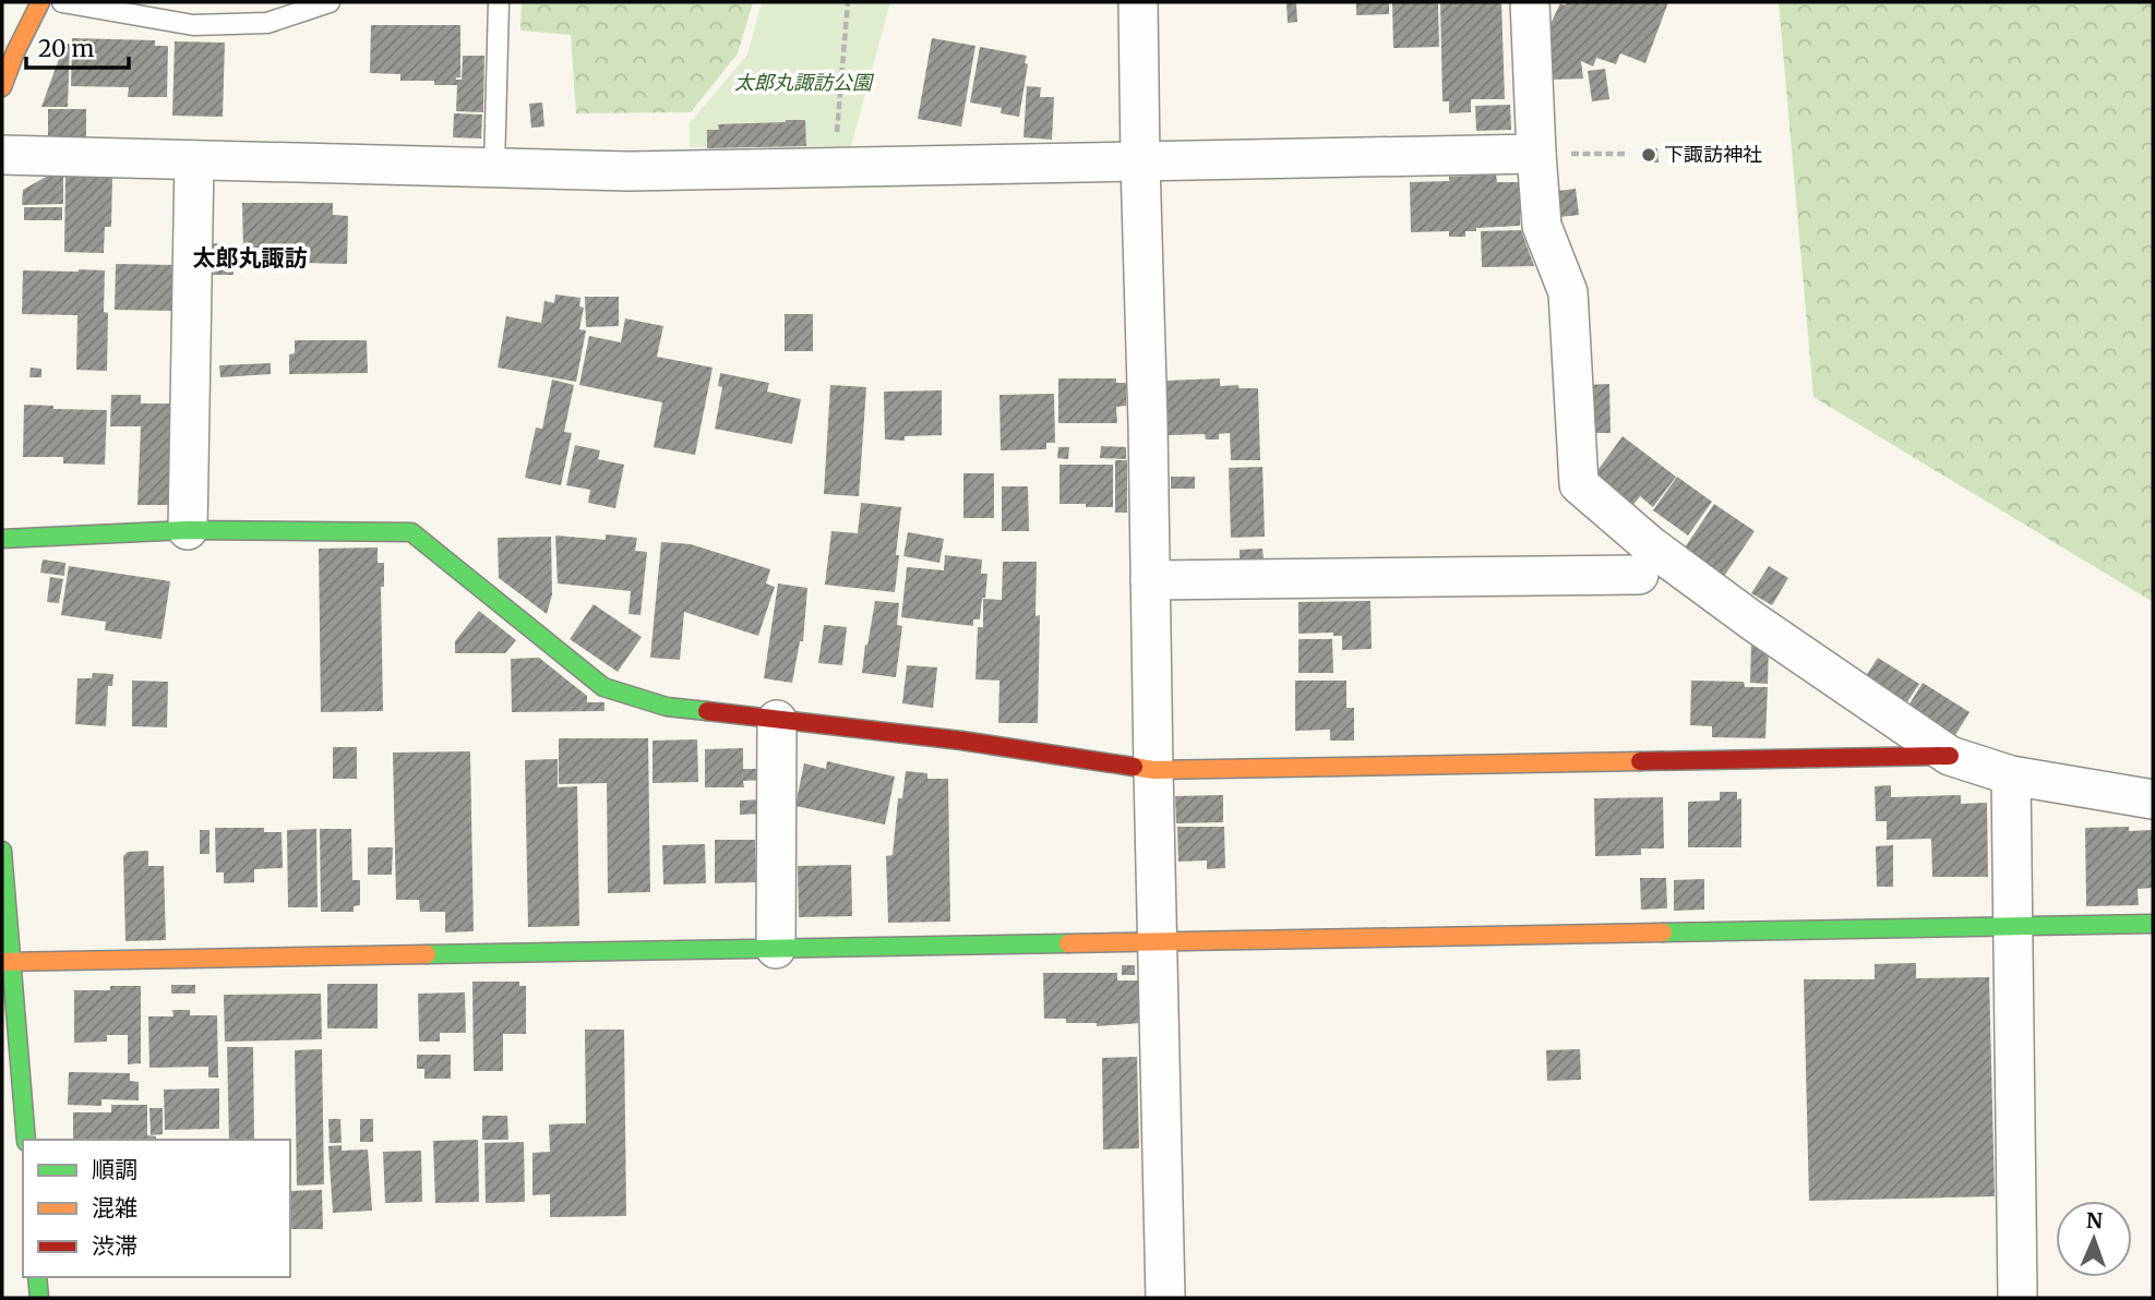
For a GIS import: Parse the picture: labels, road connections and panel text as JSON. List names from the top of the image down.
{
  "districts": ["太郎丸諏訪"],
  "parks": ["太郎丸諏訪公園"],
  "places": ["下諏訪神社"],
  "legend": ["順調", "混雑", "渋滞"],
  "scale_bar": "20 m",
  "north": "top"
}
